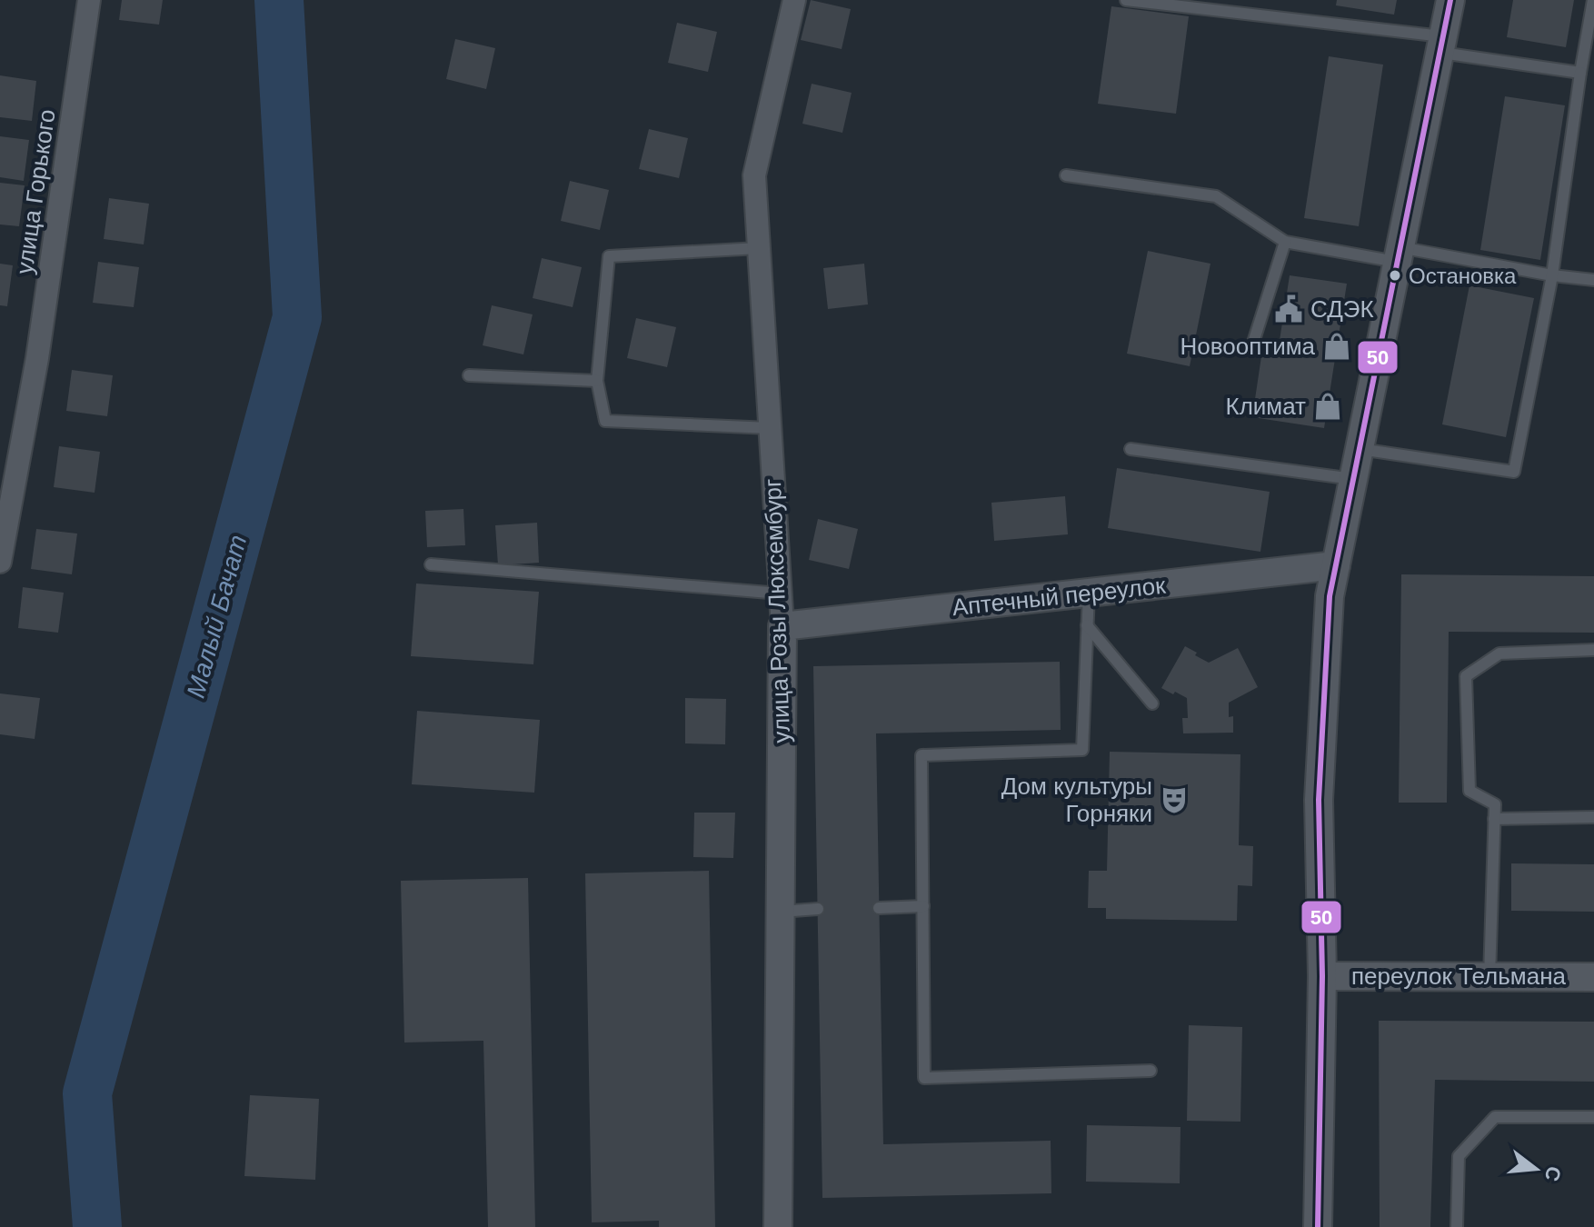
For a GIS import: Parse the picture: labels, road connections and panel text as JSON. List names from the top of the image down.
{
  "streets": {
    "street": [
      "улица Горького",
      "Аптечный переулок",
      "улица Розы Люксембург",
      "переулок Тельмана"
    ]
  },
  "crossings": [
    ["Аптечный переулок", "улица Розы Люксембург"]
  ],
  "water": ["Малый Бачат"],
  "places": {
    "other": ["Остановка"],
    "public building": ["СДЭК"],
    "shop": ["Новооптима", "Климат"],
    "theatre": ["Дом культуры Горняки"]
  },
  "lines": ["transit line 50"],
  "north": "right"
}
